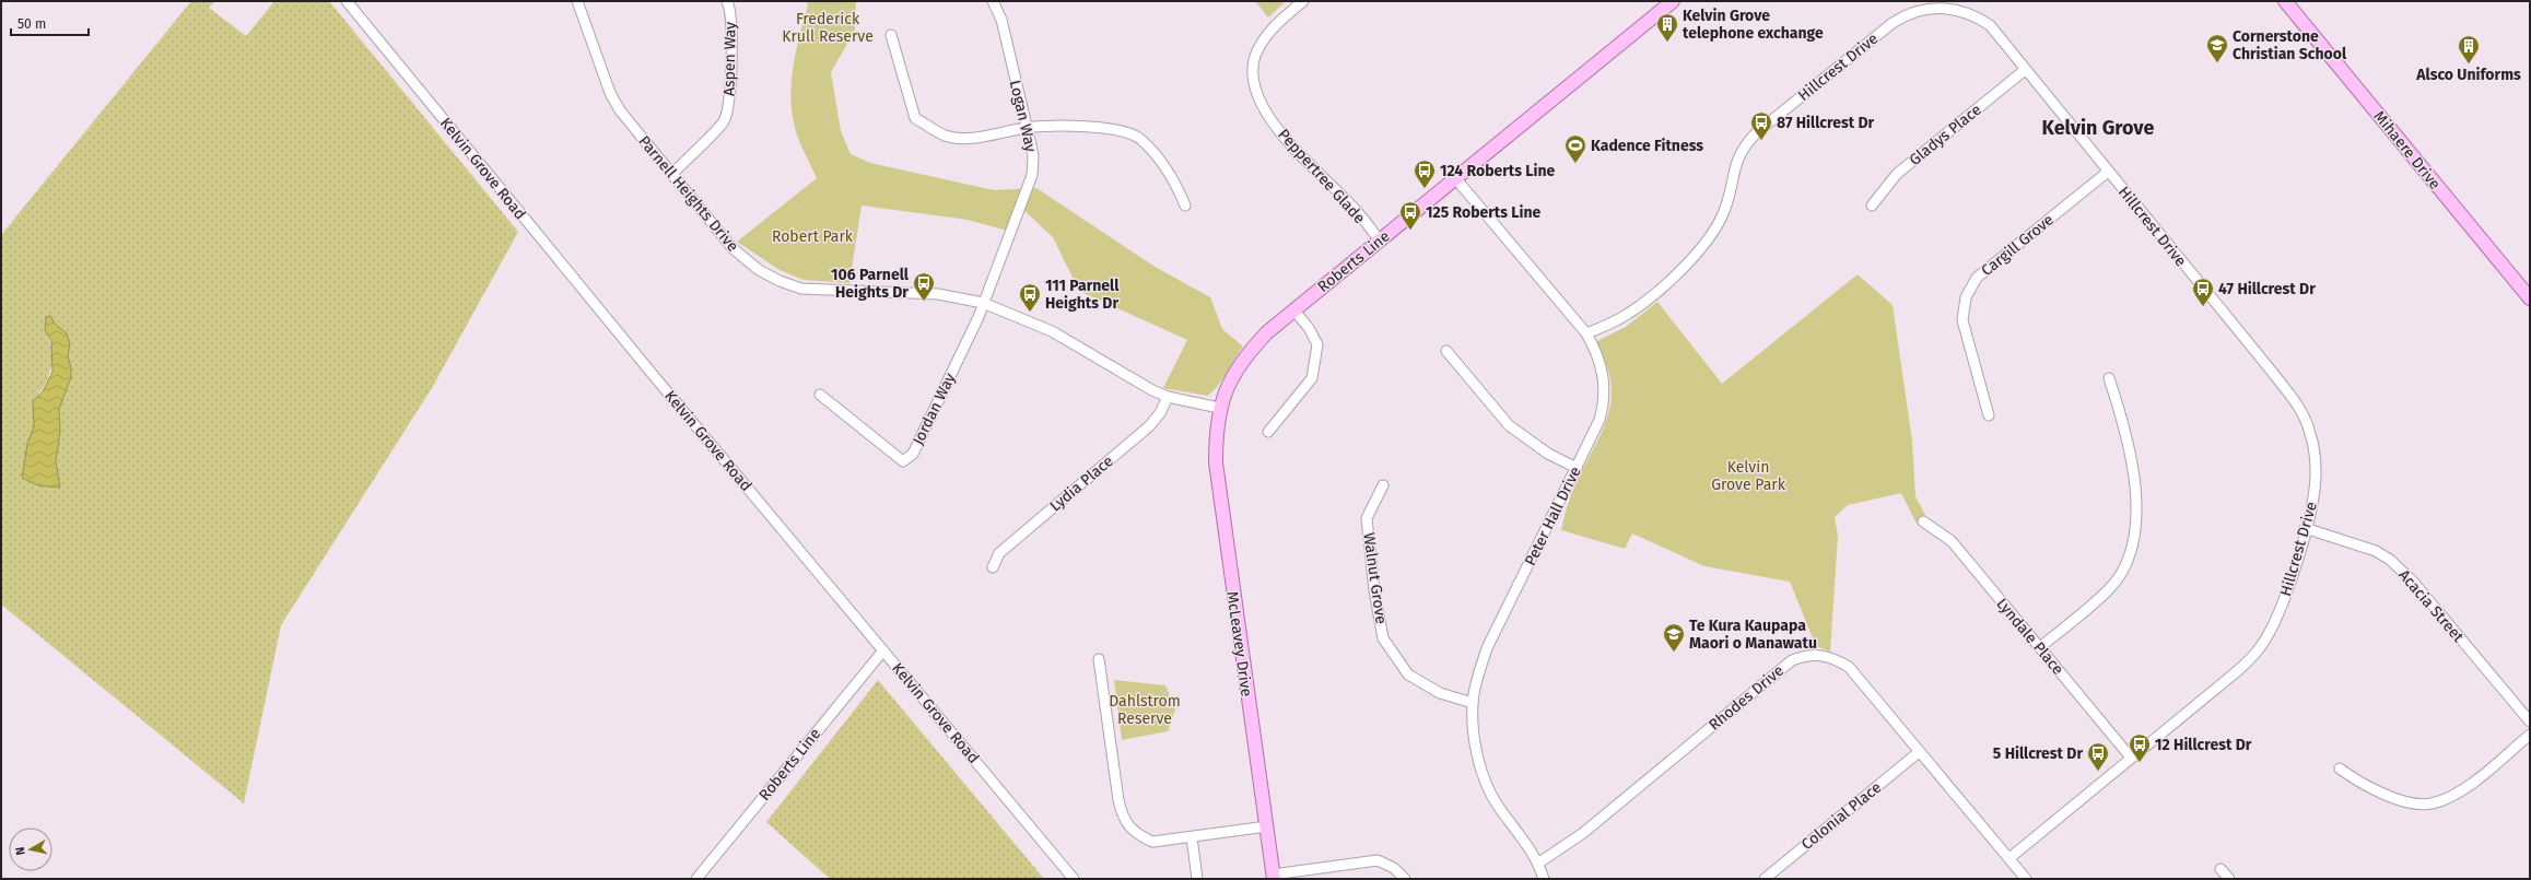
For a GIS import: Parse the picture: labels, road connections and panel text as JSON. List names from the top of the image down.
{
  "streets": {
    "main road": ["Mihaere Drive", "Roberts Line", "McLeavey Drive"],
    "street": [
      "Aspen Way",
      "Hillcrest Drive",
      "Logan Way",
      "Gladys Place",
      "Kelvin Grove Road",
      "Peppertree Glade",
      "Parnell Heights Drive",
      "Cargill Grove",
      "Jordan Way",
      "Lydia Place",
      "Peter Hall Drive",
      "Walnut Grove",
      "Acacia Street",
      "Lyndale Place",
      "Rhodes Drive",
      "Colonial Place"
    ]
  },
  "crossings": [
    ["Aspen Way", "Parnell Heights Drive"],
    ["Hillcrest Drive", "Gladys Place"],
    ["Hillcrest Drive", "Cargill Grove"],
    ["Hillcrest Drive", "Peter Hall Drive"],
    ["Hillcrest Drive", "Acacia Street"],
    ["Hillcrest Drive", "Lyndale Place"],
    ["Hillcrest Drive", "Rhodes Drive"],
    ["Logan Way", "Parnell Heights Drive"],
    ["Logan Way", "Jordan Way"],
    ["Kelvin Grove Road", "Roberts Line"],
    ["Peppertree Glade", "Roberts Line"],
    ["Parnell Heights Drive", "Roberts Line"],
    ["Parnell Heights Drive", "Jordan Way"],
    ["Parnell Heights Drive", "Lydia Place"],
    ["Parnell Heights Drive", "McLeavey Drive"],
    ["Roberts Line", "Peter Hall Drive"],
    ["Roberts Line", "McLeavey Drive"],
    ["Peter Hall Drive", "Walnut Grove"],
    ["Peter Hall Drive", "Rhodes Drive"],
    ["Rhodes Drive", "Colonial Place"]
  ],
  "districts": ["Kelvin Grove"],
  "parks": [
    "Frederick Krull Reserve",
    "Robert Park",
    "Kelvin Grove Park",
    "Dahlstrom Reserve"
  ],
  "places": {
    "building": ["Kelvin Grove telephone exchange", "Alsco Uniforms"],
    "school or university": ["Cornerstone Christian School", "Te Kura Kaupapa Maori o Manawatu"],
    "bus stop": [
      "87 Hillcrest Dr",
      "124 Roberts Line",
      "125 Roberts Line",
      "106 Parnell Heights Dr",
      "47 Hillcrest Dr",
      "111 Parnell Heights Dr",
      "12 Hillcrest Dr",
      "5 Hillcrest Dr"
    ],
    "sports": ["Kadence Fitness"]
  },
  "scale_bar": "50 m",
  "north": "left"
}
